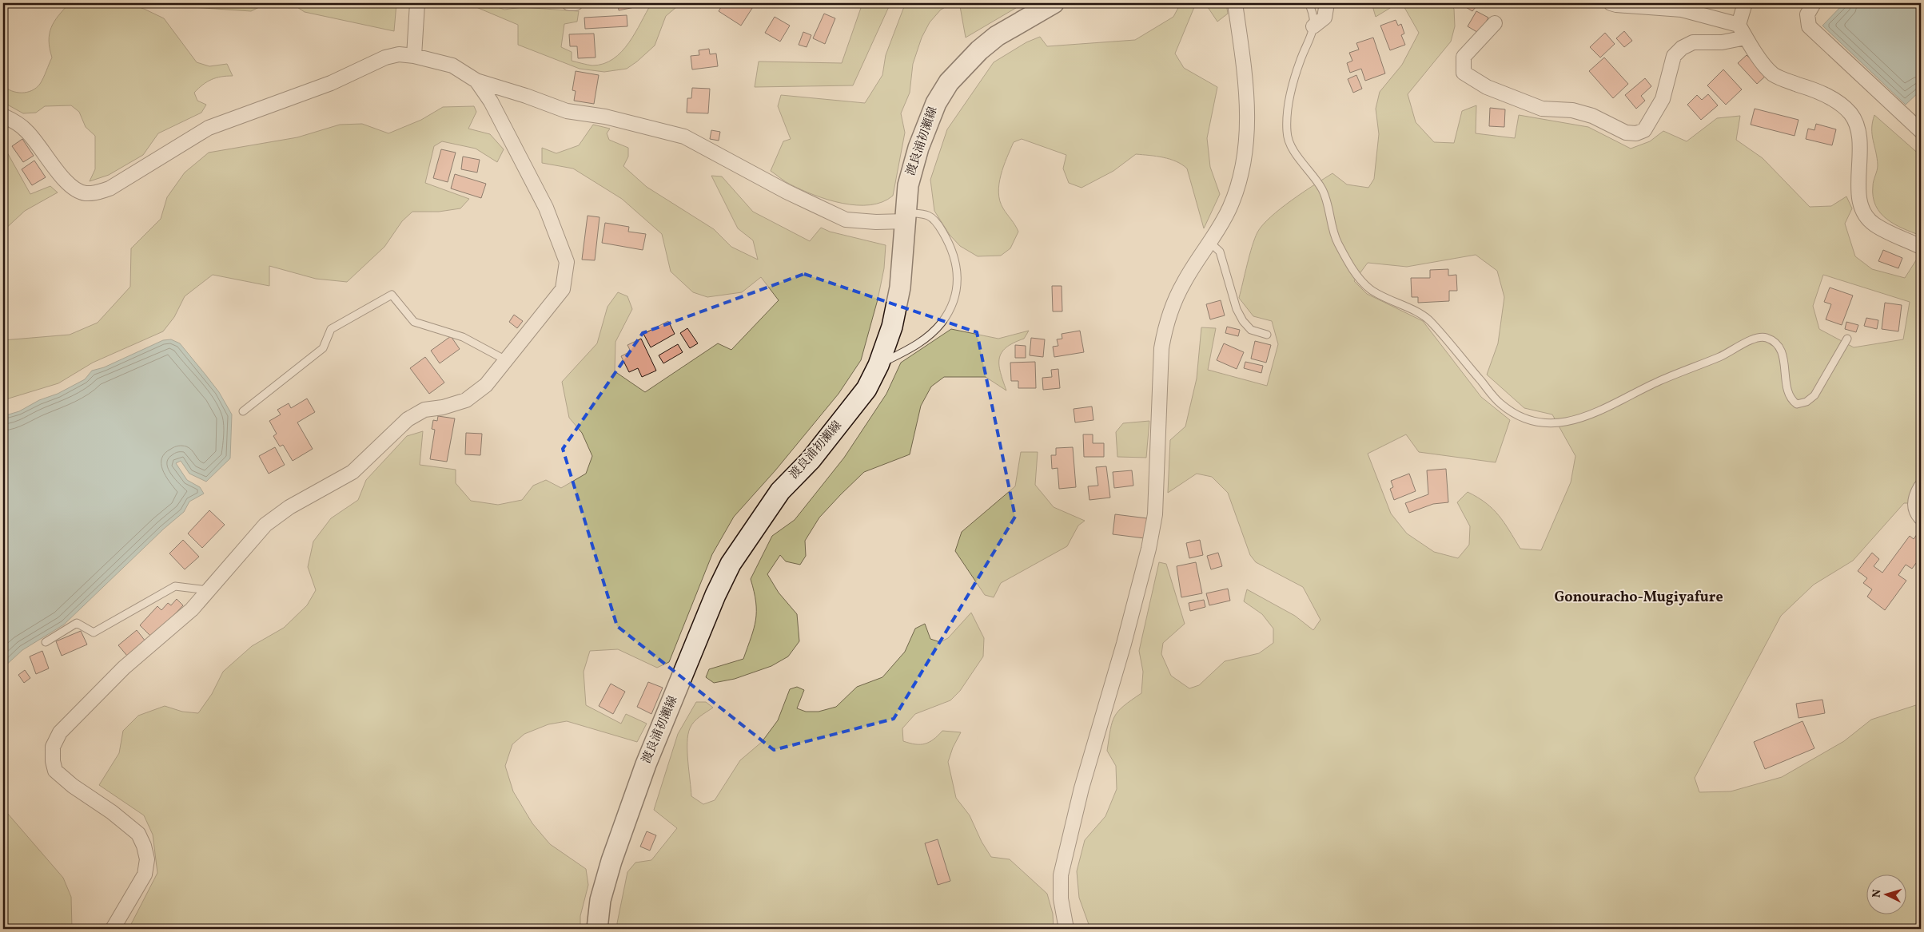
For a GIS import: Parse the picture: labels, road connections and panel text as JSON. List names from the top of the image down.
{
  "streets": {
    "main road": ["渡良浦初瀬線"]
  },
  "districts": ["Gonouracho-Mugiyafure"],
  "north": "left"
}
